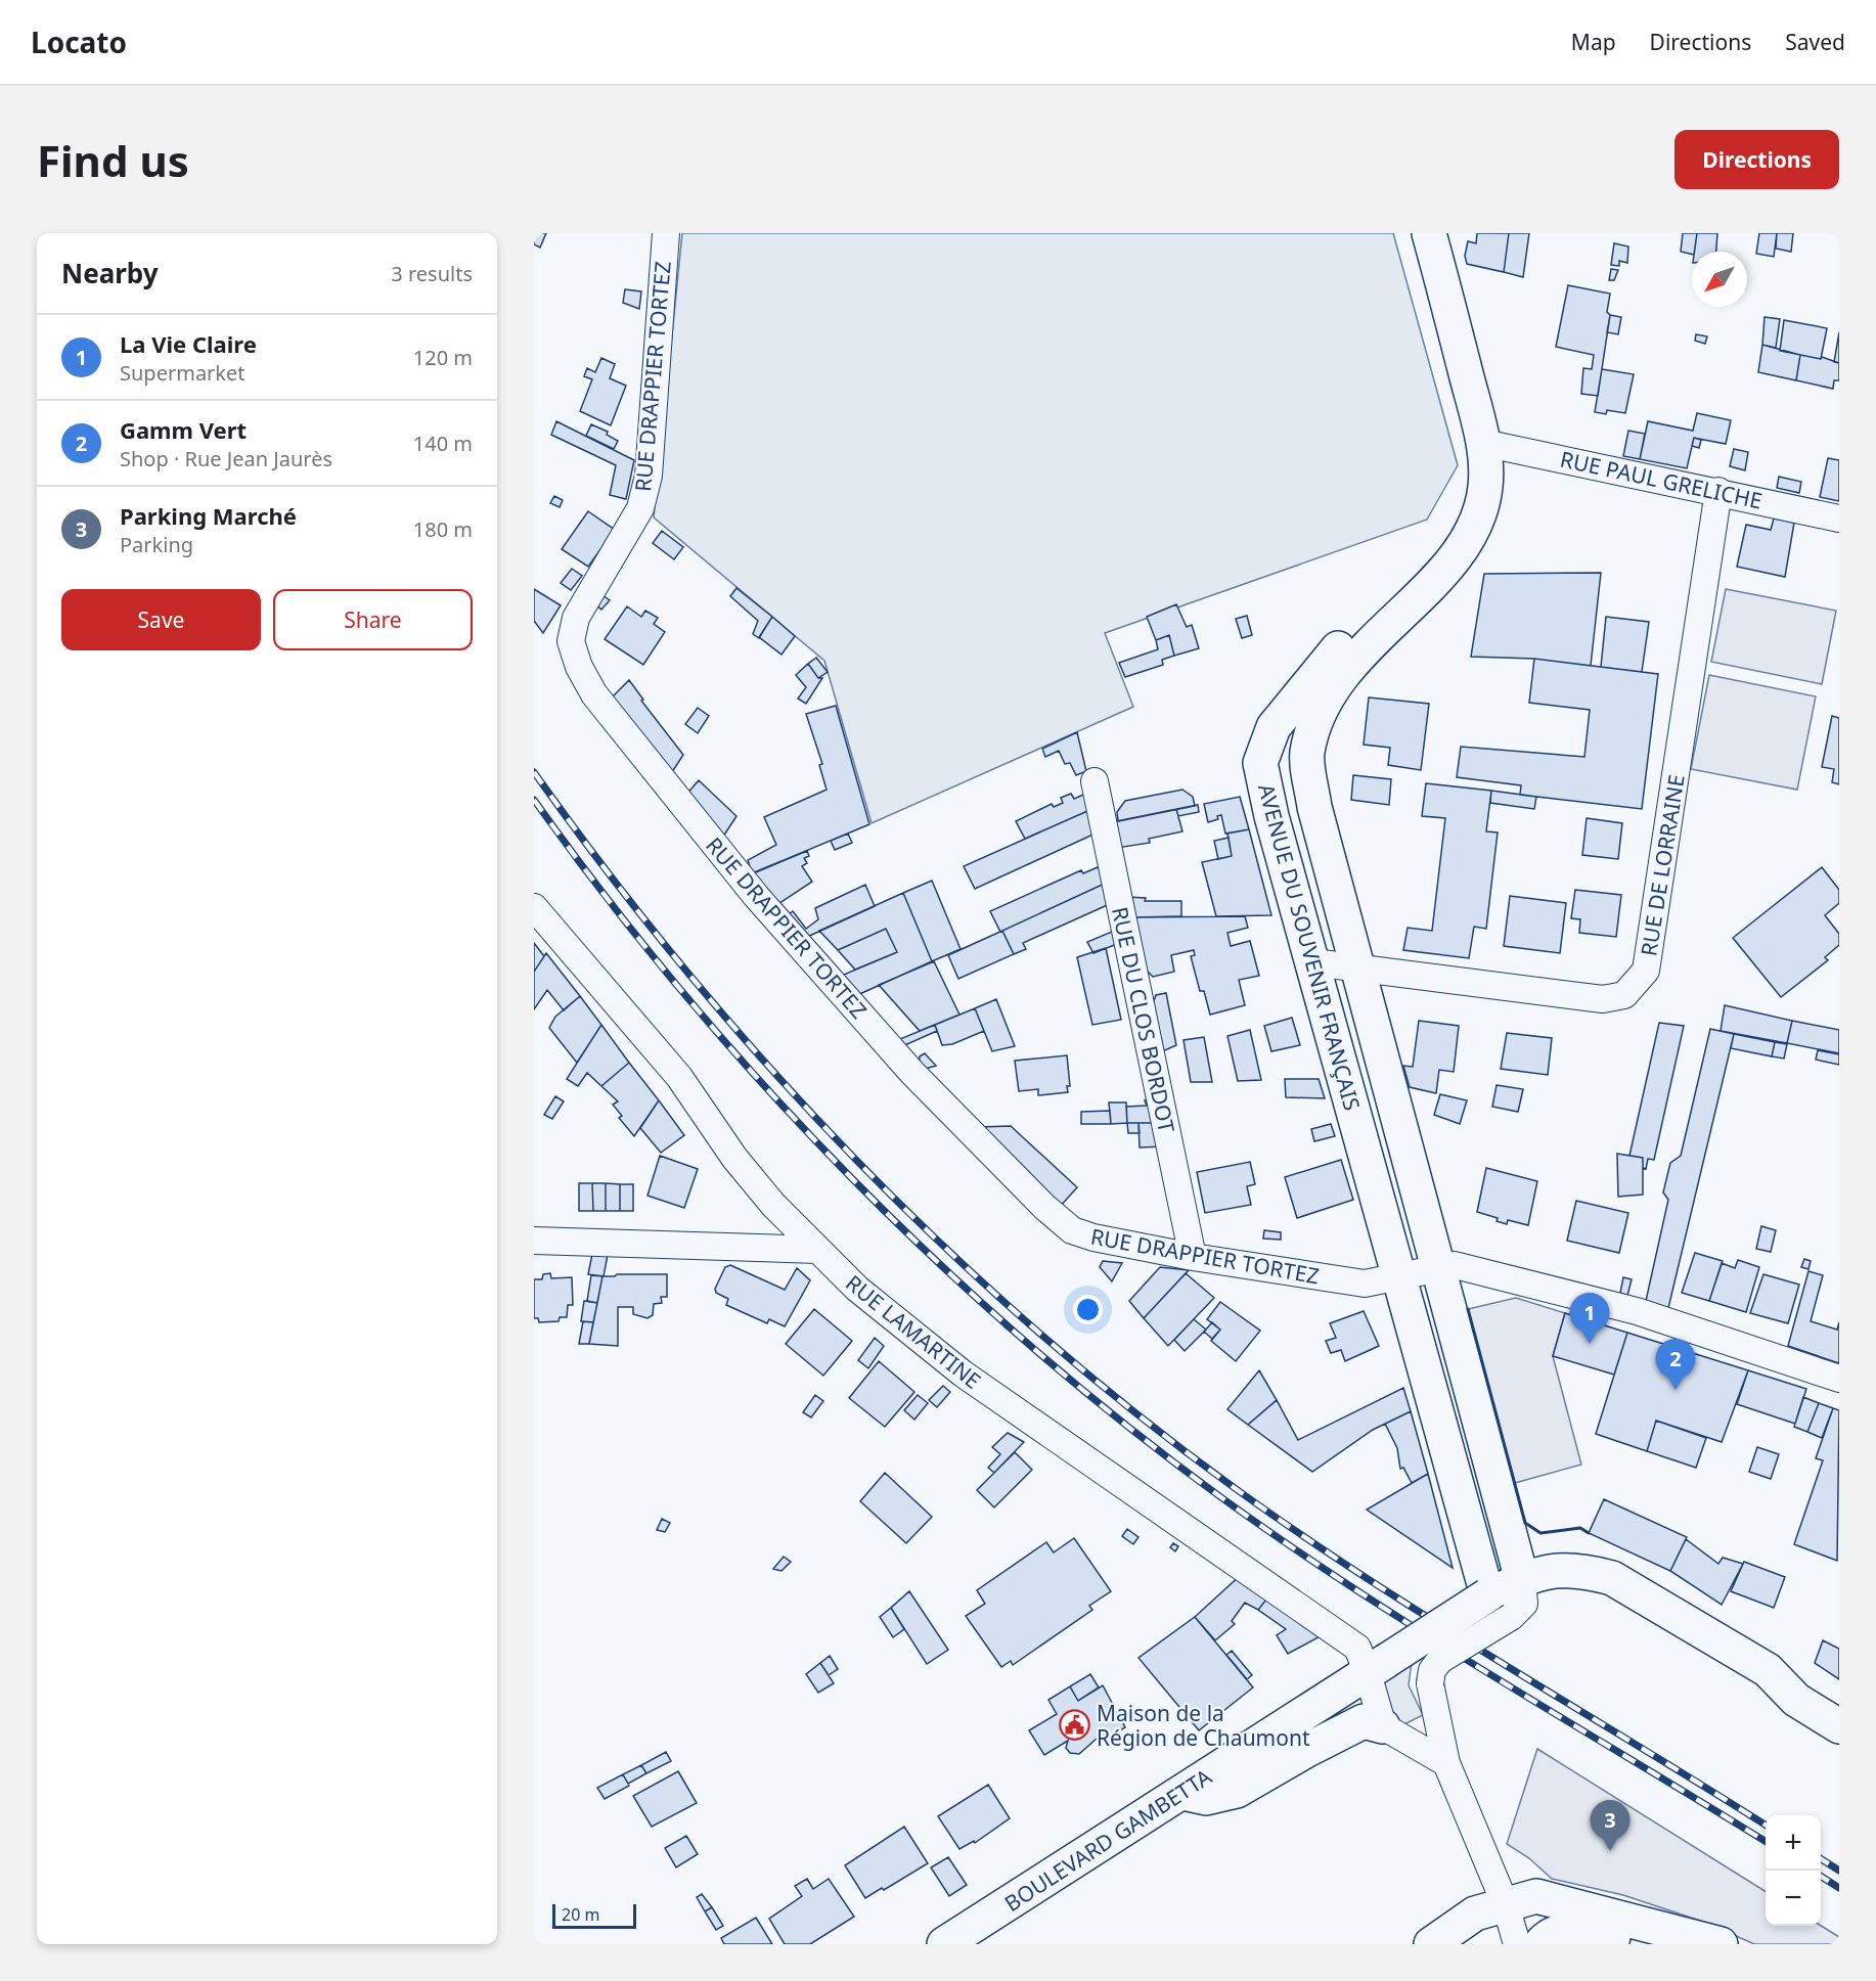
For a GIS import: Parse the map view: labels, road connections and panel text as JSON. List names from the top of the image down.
{
  "streets": {
    "street": [
      "RUE DRAPPIER TORTEZ",
      "RUE PAUL GRELICHE",
      "RUE DE LORRAINE",
      "AVENUE DU SOUVENIR FRANÇAIS",
      "RUE DU CLOS BORDOT",
      "RUE LAMARTINE",
      "BOULEVARD GAMBETTA"
    ]
  },
  "crossings": [
    ["RUE DRAPPIER TORTEZ", "AVENUE DU SOUVENIR FRANÇAIS"],
    ["RUE DRAPPIER TORTEZ", "RUE DU CLOS BORDOT"],
    ["RUE PAUL GRELICHE", "RUE DE LORRAINE"],
    ["RUE PAUL GRELICHE", "AVENUE DU SOUVENIR FRANÇAIS"],
    ["RUE DE LORRAINE", "AVENUE DU SOUVENIR FRANÇAIS"],
    ["AVENUE DU SOUVENIR FRANÇAIS", "BOULEVARD GAMBETTA"],
    ["RUE LAMARTINE", "BOULEVARD GAMBETTA"]
  ],
  "places": {
    "public building": ["Maison de la Région de Chaumont"]
  },
  "scale_bar": "20 m",
  "north": "bottom left",
  "page": {
    "header": "Locato",
    "nav": ["Map", "Directions", "Saved"],
    "buttons": [
      "Directions",
      ["Save", "Share"]
    ],
    "title": "Find us",
    "heading": ["Nearby", "3 results"],
    "list": [
      {
        "mark": "1",
        "name": "La Vie Claire",
        "note": "Supermarket",
        "value": "120 m"
      },
      {
        "mark": "2",
        "name": "Gamm Vert",
        "note": "Shop · Rue Jean Jaurès",
        "value": "140 m"
      },
      {
        "mark": "3",
        "name": "Parking Marché",
        "note": "Parking",
        "value": "180 m"
      }
    ],
    "pins": ["1", "2", "3"],
    "map_buttons": ["+", "−"],
    "scale": "20 m"
  }
}
